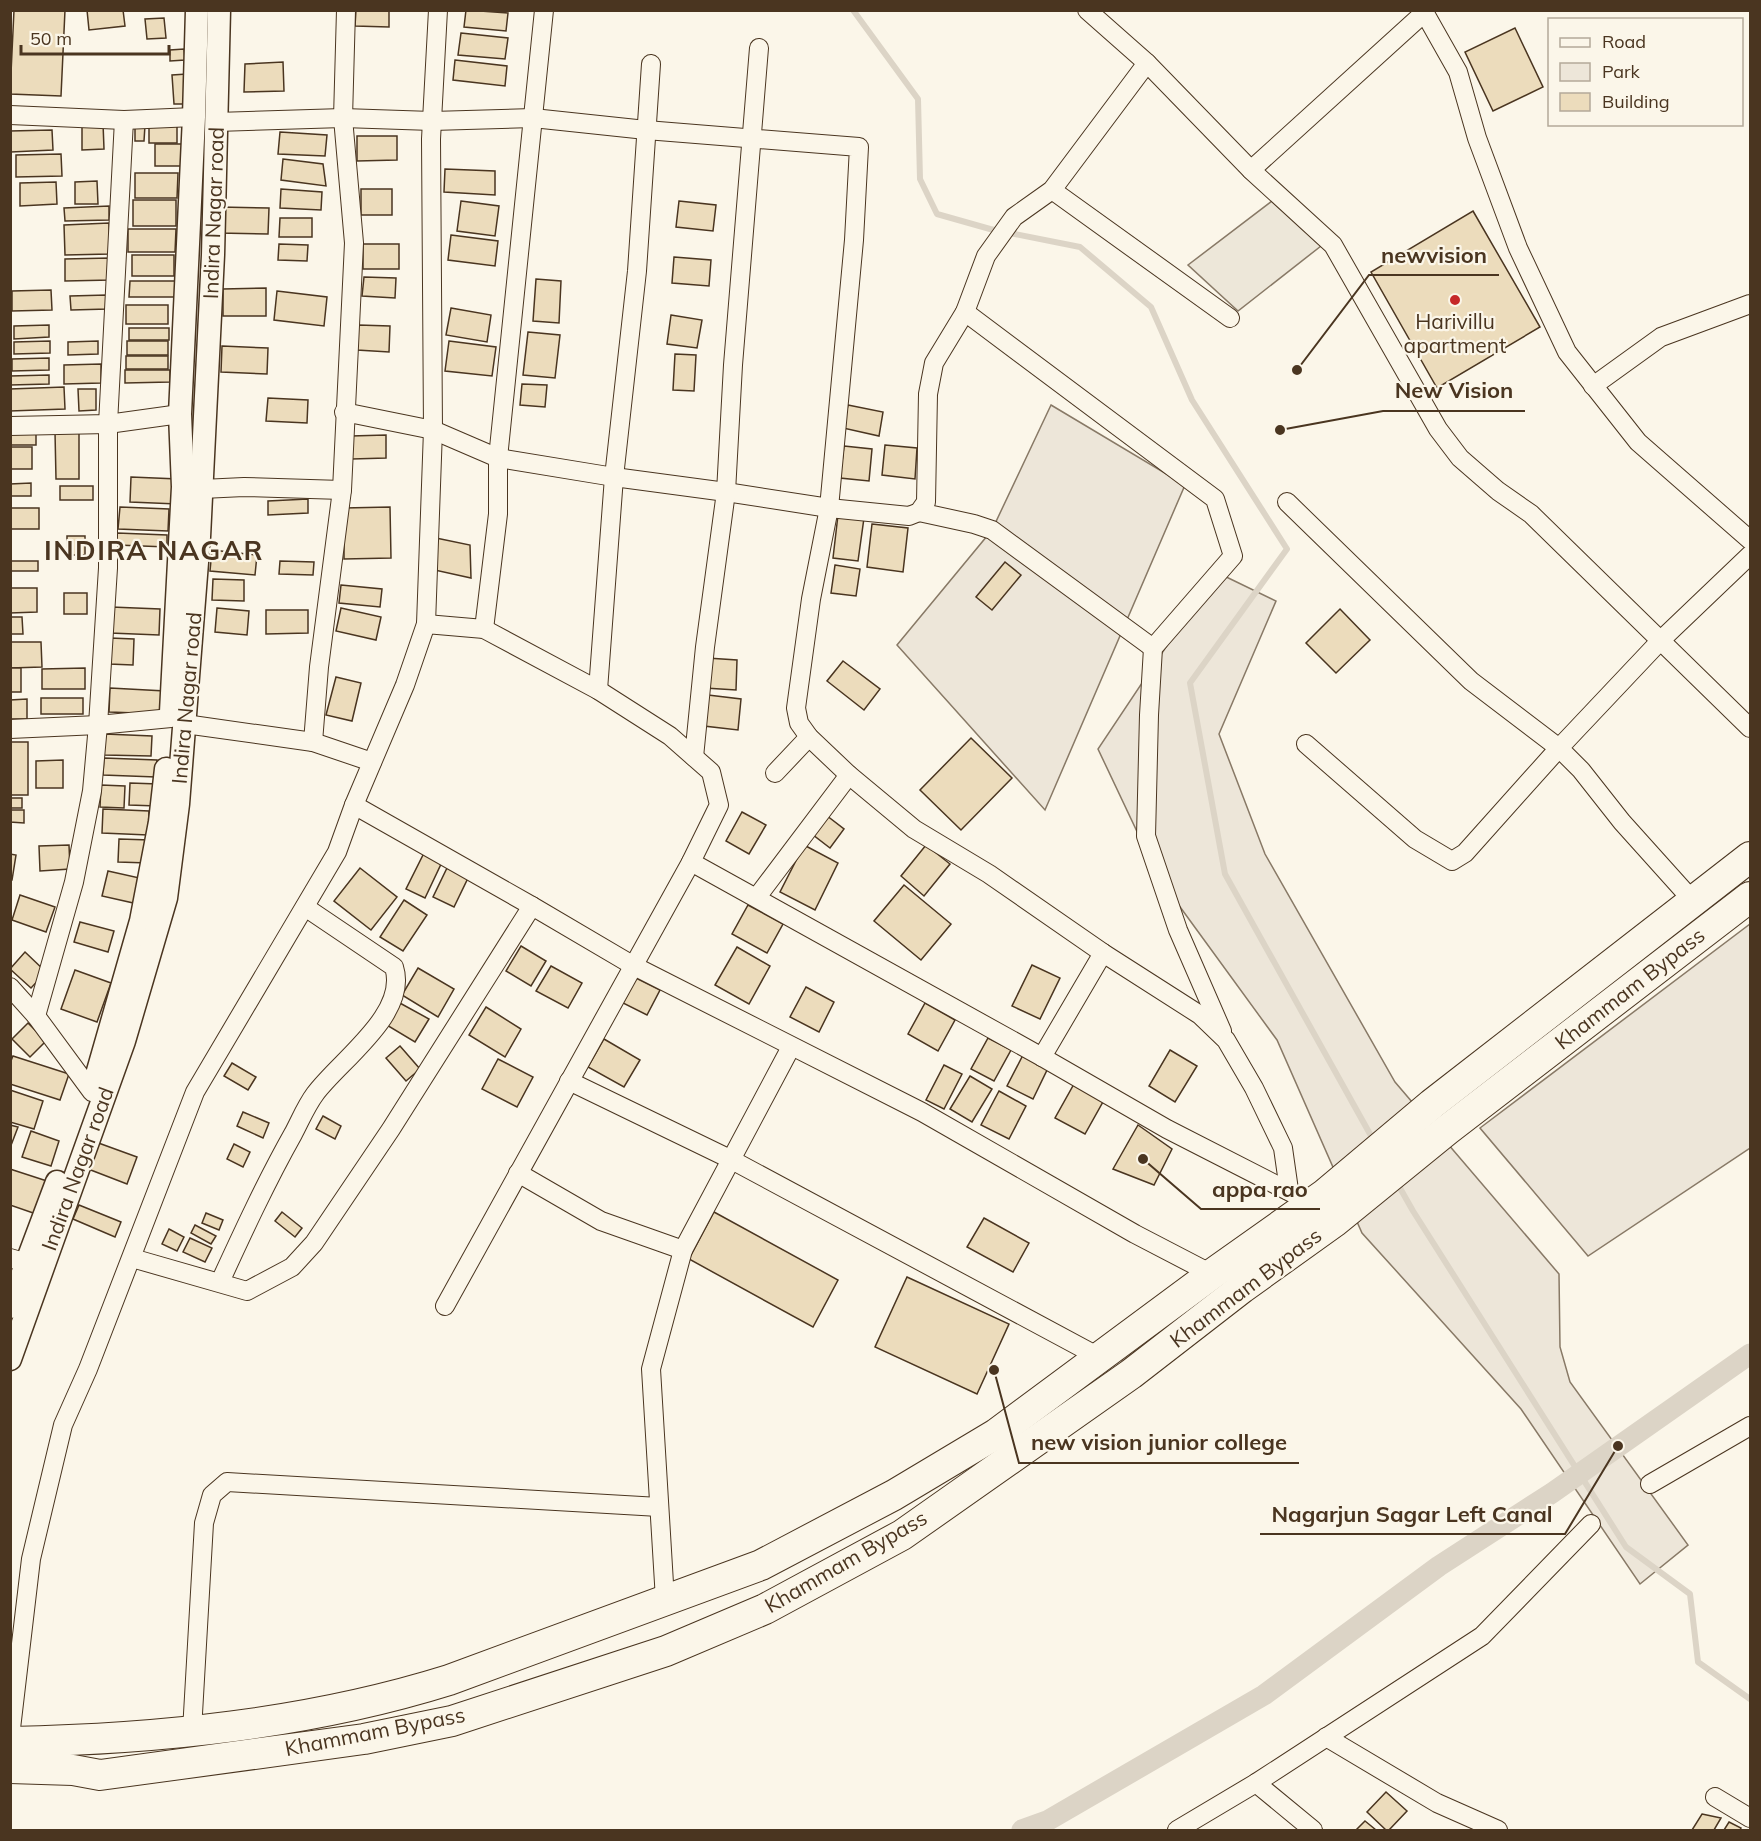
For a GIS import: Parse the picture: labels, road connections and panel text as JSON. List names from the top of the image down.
{
  "streets": {
    "highway": ["Khammam Bypass"],
    "street": ["Indira Nagar road"]
  },
  "districts": ["INDIRA NAGAR"],
  "places": [
    "Harivillu apartment",
    "newvision",
    "New Vision",
    "appa rao",
    "new vision junior college",
    "Nagarjun Sagar Left Canal"
  ],
  "legend": ["Road", "Park", "Building"],
  "scale_bar": "50 m"
}
